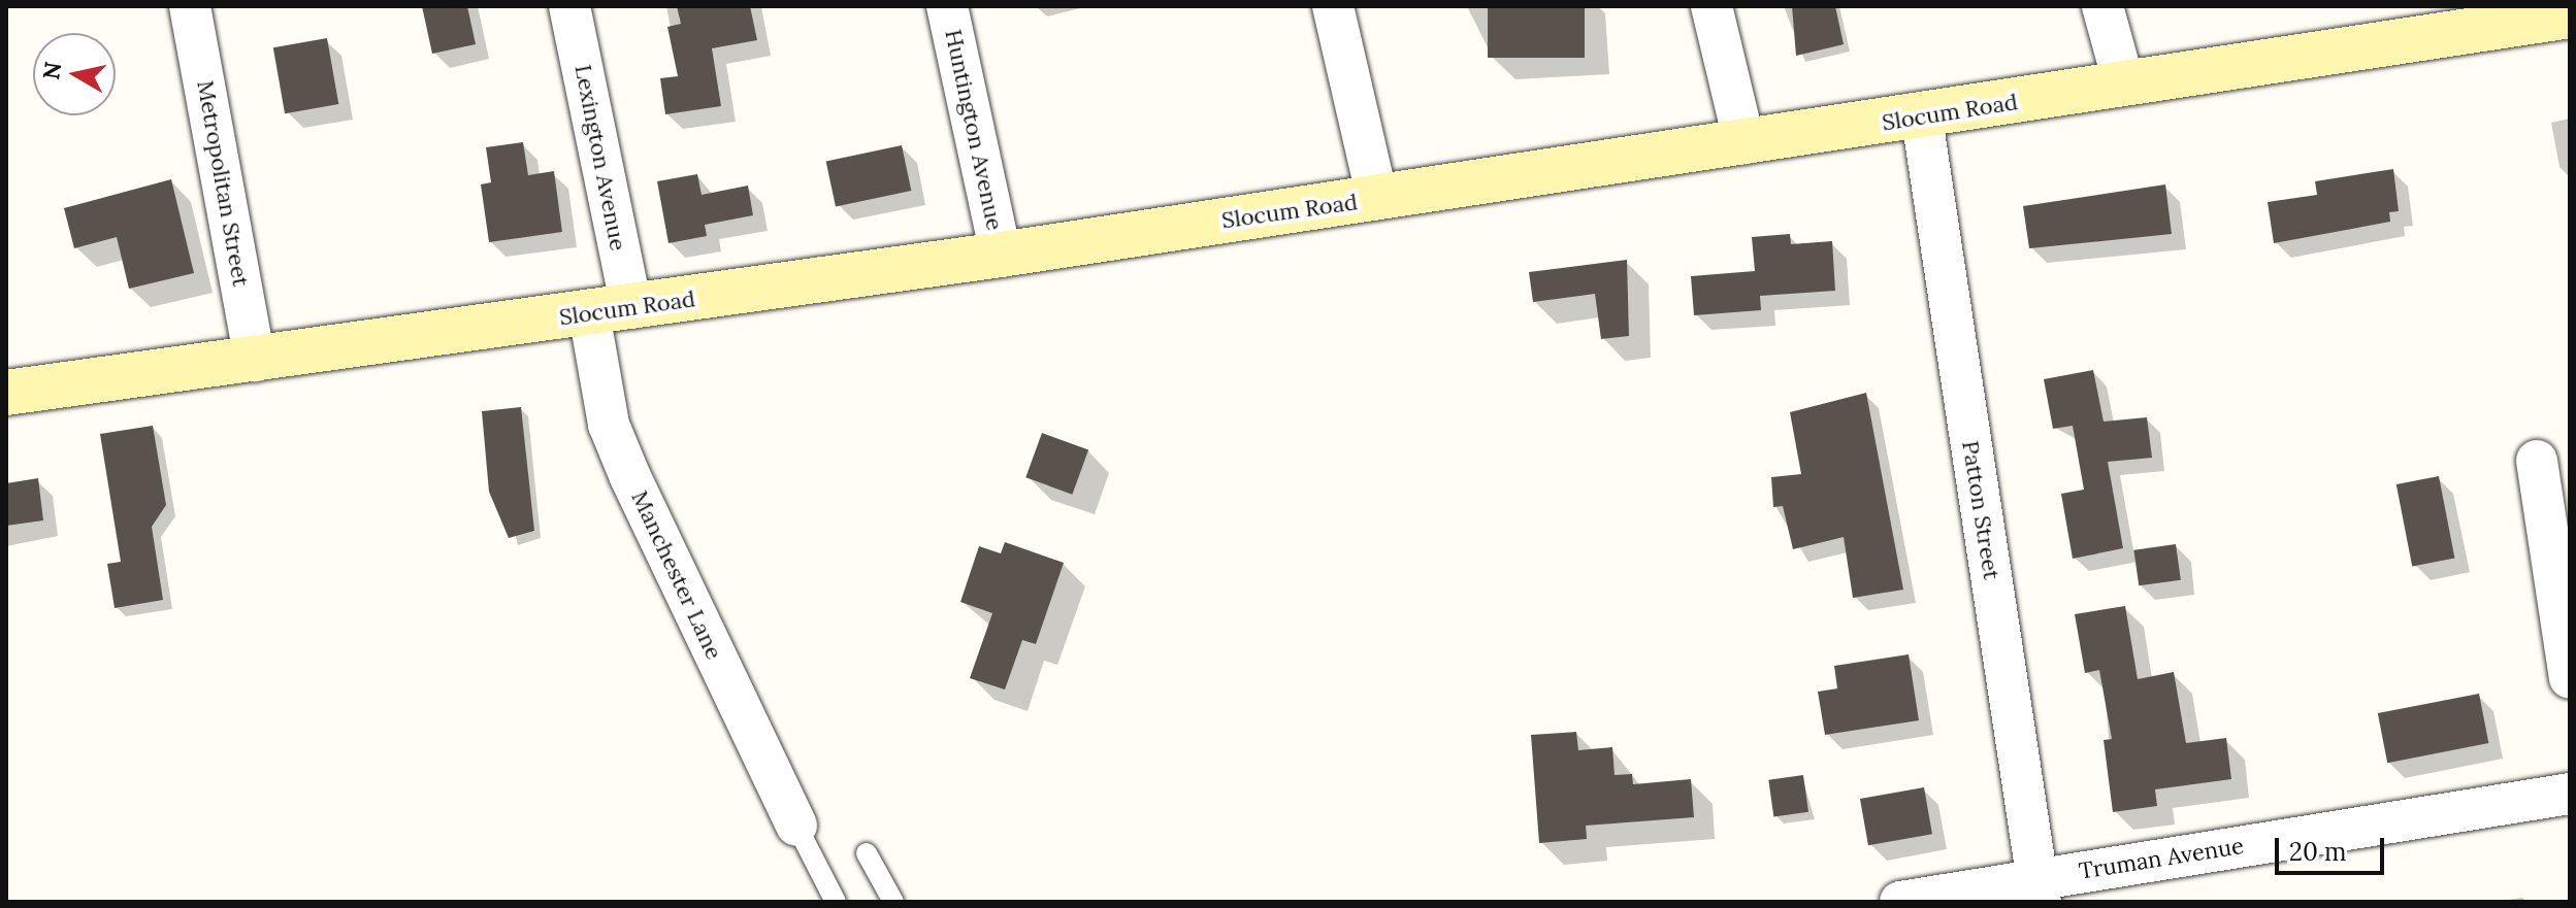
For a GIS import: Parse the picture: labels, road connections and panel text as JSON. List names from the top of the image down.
{
  "streets": {
    "main road": ["Slocum Road"],
    "street": [
      "Huntington Avenue",
      "Lexington Avenue",
      "Metropolitan Street",
      "Patton Street",
      "Manchester Lane",
      "Truman Avenue"
    ]
  },
  "crossings": [
    ["Slocum Road", "Huntington Avenue"],
    ["Slocum Road", "Lexington Avenue"],
    ["Slocum Road", "Metropolitan Street"],
    ["Slocum Road", "Patton Street"],
    ["Slocum Road", "Manchester Lane"],
    ["Lexington Avenue", "Manchester Lane"],
    ["Patton Street", "Truman Avenue"]
  ],
  "scale_bar": "20 m",
  "north": "left"
}
